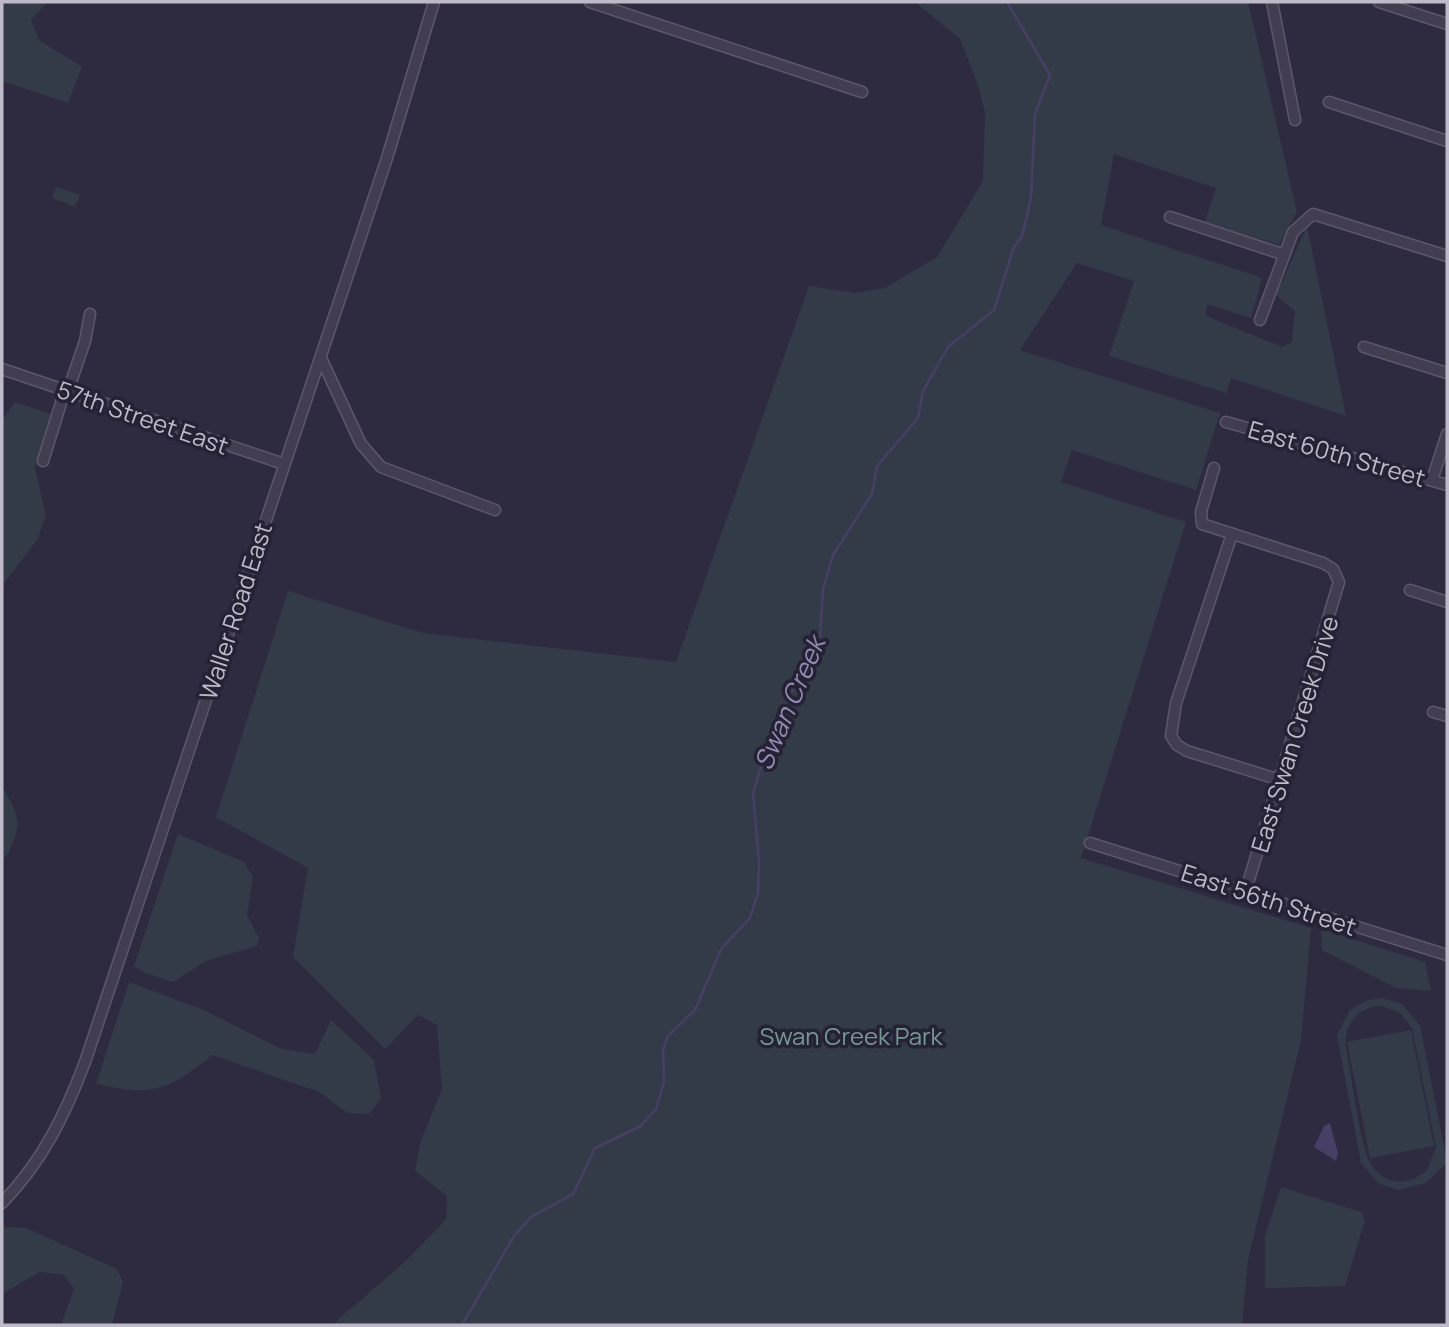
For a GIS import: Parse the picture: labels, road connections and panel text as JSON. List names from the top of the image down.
{
  "streets": {
    "street": [
      "57th Street East",
      "East 60th Street",
      "Waller Road East",
      "East Swan Creek Drive",
      "East 56th Street"
    ]
  },
  "crossings": [
    ["57th Street East", "Waller Road East"],
    ["East Swan Creek Drive", "East 56th Street"]
  ],
  "water": ["Swan Creek"],
  "parks": ["Swan Creek Park"]
}
